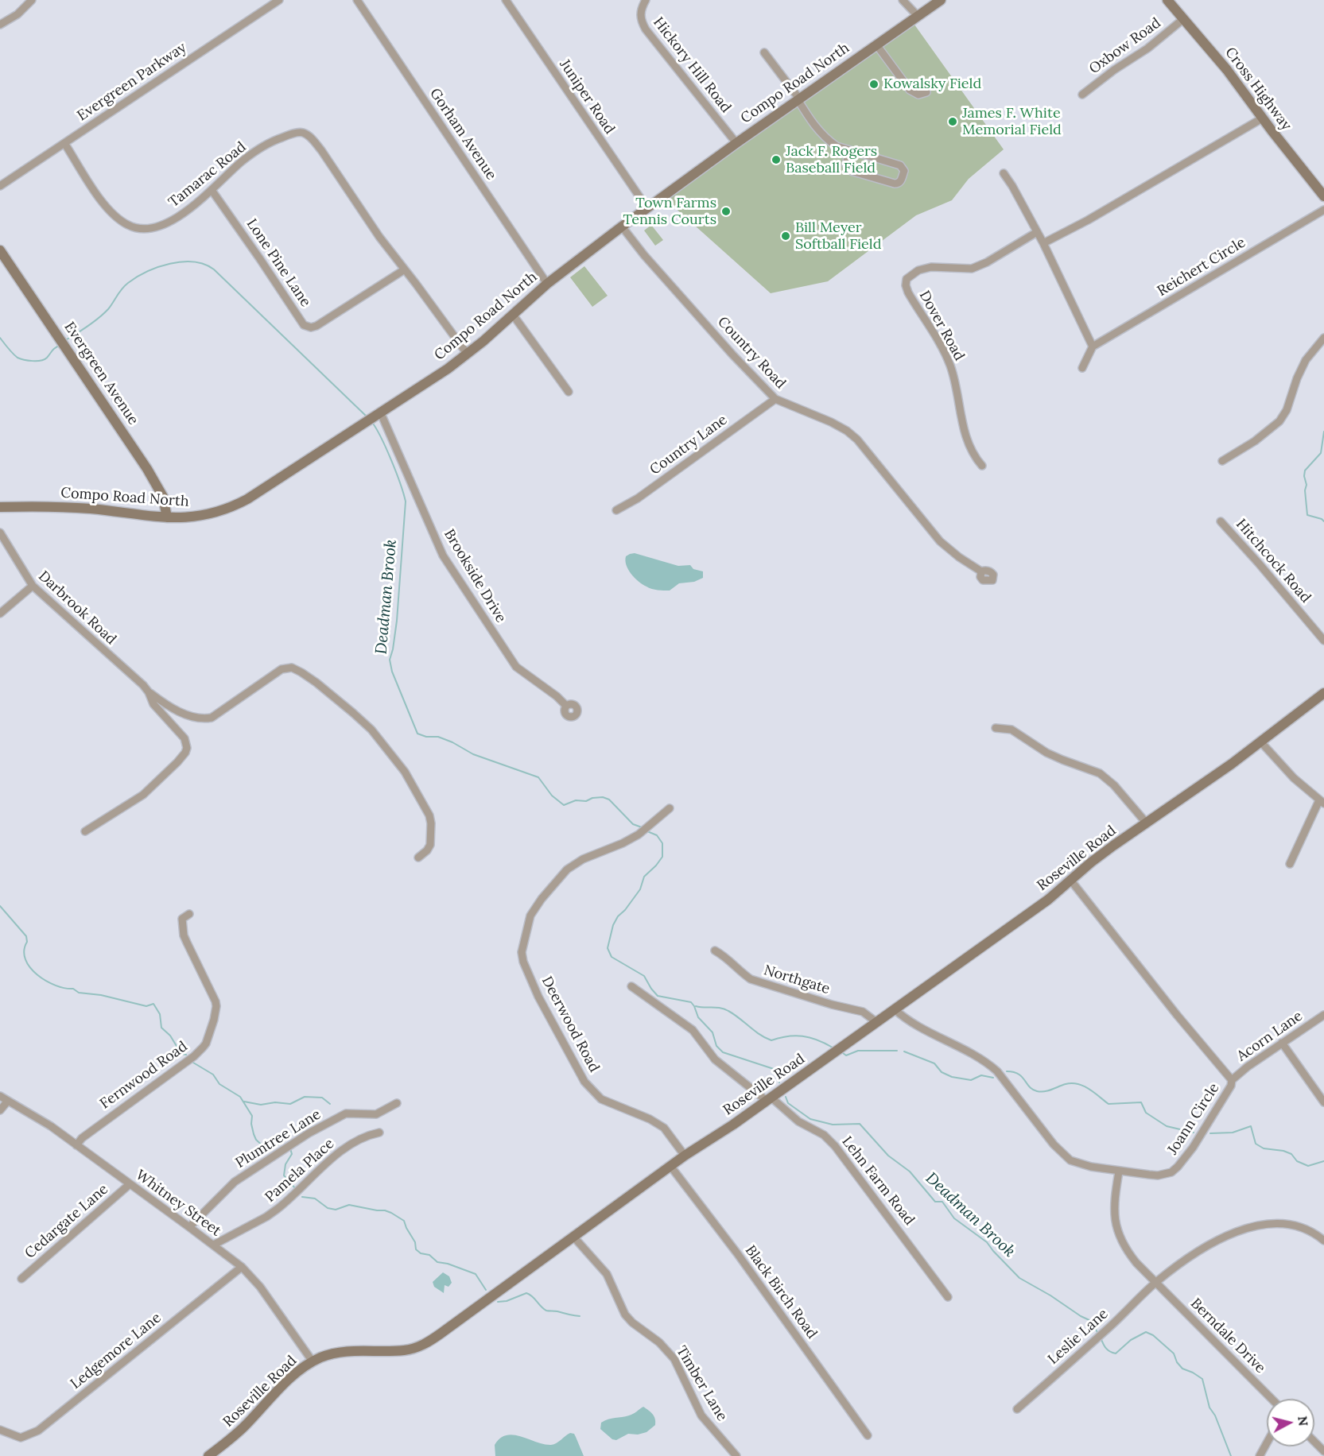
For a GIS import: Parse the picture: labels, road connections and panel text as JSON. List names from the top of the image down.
{
  "streets": {
    "main road": [
      "Compo Road North",
      "Cross Highway",
      "Evergreen Avenue",
      "Roseville Road"
    ],
    "street": [
      "Oxbow Road",
      "Hickory Hill Road",
      "Evergreen Parkway",
      "Juniper Road",
      "Gorham Avenue",
      "Tamarac Road",
      "Lone Pine Lane",
      "Reichert Circle",
      "Dover Road",
      "Country Road",
      "Country Lane",
      "Hitchcock Road",
      "Brookside Drive",
      "Darbrook Road",
      "Northgate",
      "Deerwood Road",
      "Acorn Lane",
      "Fernwood Road",
      "Joann Circle",
      "Plumtree Lane",
      "Pamela Place",
      "Lehn Farm Road",
      "Whitney Street",
      "Cedargate Lane",
      "Black Birch Road",
      "Berndale Drive",
      "Leslie Lane",
      "Ledgemore Lane",
      "Timber Lane"
    ]
  },
  "crossings": [
    ["Oxbow Road", "Cross Highway"],
    ["Hickory Hill Road", "Compo Road North"],
    ["Evergreen Parkway", "Tamarac Road"],
    ["Compo Road North", "Juniper Road"],
    ["Compo Road North", "Gorham Avenue"],
    ["Compo Road North", "Tamarac Road"],
    ["Compo Road North", "Country Road"],
    ["Compo Road North", "Evergreen Avenue"],
    ["Compo Road North", "Brookside Drive"],
    ["Tamarac Road", "Lone Pine Lane"],
    ["Country Road", "Country Lane"],
    ["Roseville Road", "Northgate"],
    ["Roseville Road", "Deerwood Road"],
    ["Roseville Road", "Joann Circle"],
    ["Roseville Road", "Lehn Farm Road"],
    ["Roseville Road", "Whitney Street"],
    ["Roseville Road", "Black Birch Road"],
    ["Roseville Road", "Timber Lane"],
    ["Acorn Lane", "Joann Circle"],
    ["Fernwood Road", "Whitney Street"],
    ["Joann Circle", "Berndale Drive"],
    ["Plumtree Lane", "Whitney Street"],
    ["Pamela Place", "Whitney Street"],
    ["Whitney Street", "Cedargate Lane"],
    ["Whitney Street", "Ledgemore Lane"],
    ["Berndale Drive", "Leslie Lane"]
  ],
  "water": ["Deadman Brook"],
  "places": [
    "Kowalsky Field",
    "James F. White Memorial Field",
    "Jack F. Rogers Baseball Field",
    "Town Farms Tennis Courts",
    "Bill Meyer Softball Field"
  ],
  "north": "right"
}
